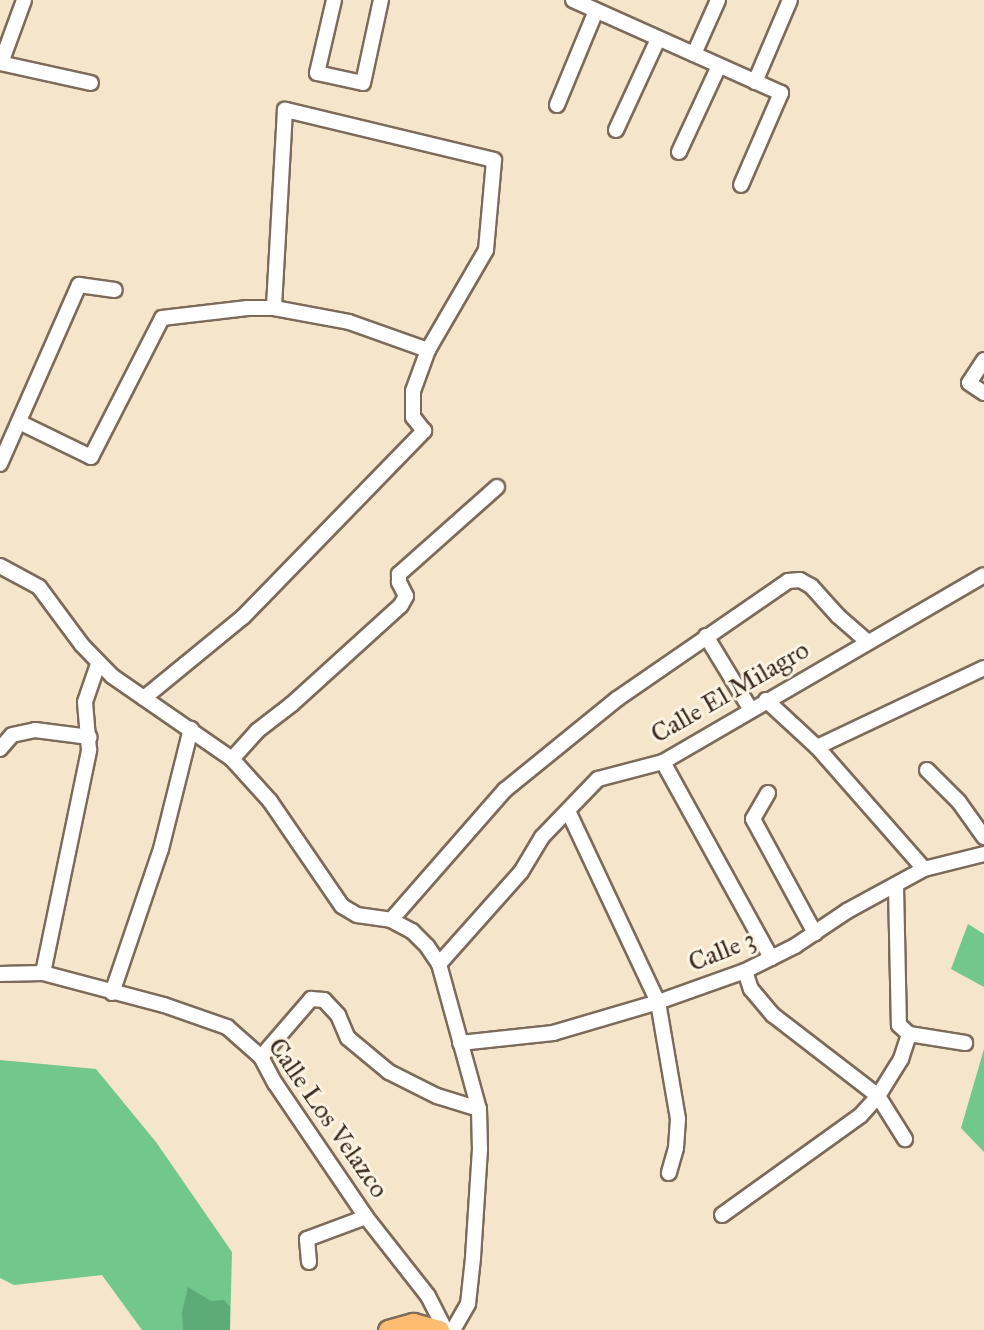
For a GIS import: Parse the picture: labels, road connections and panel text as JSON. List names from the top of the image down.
{
  "streets": {
    "street": ["Calle El Milagro", "Calle 3", "Calle Los Velazco"]
  }
}
